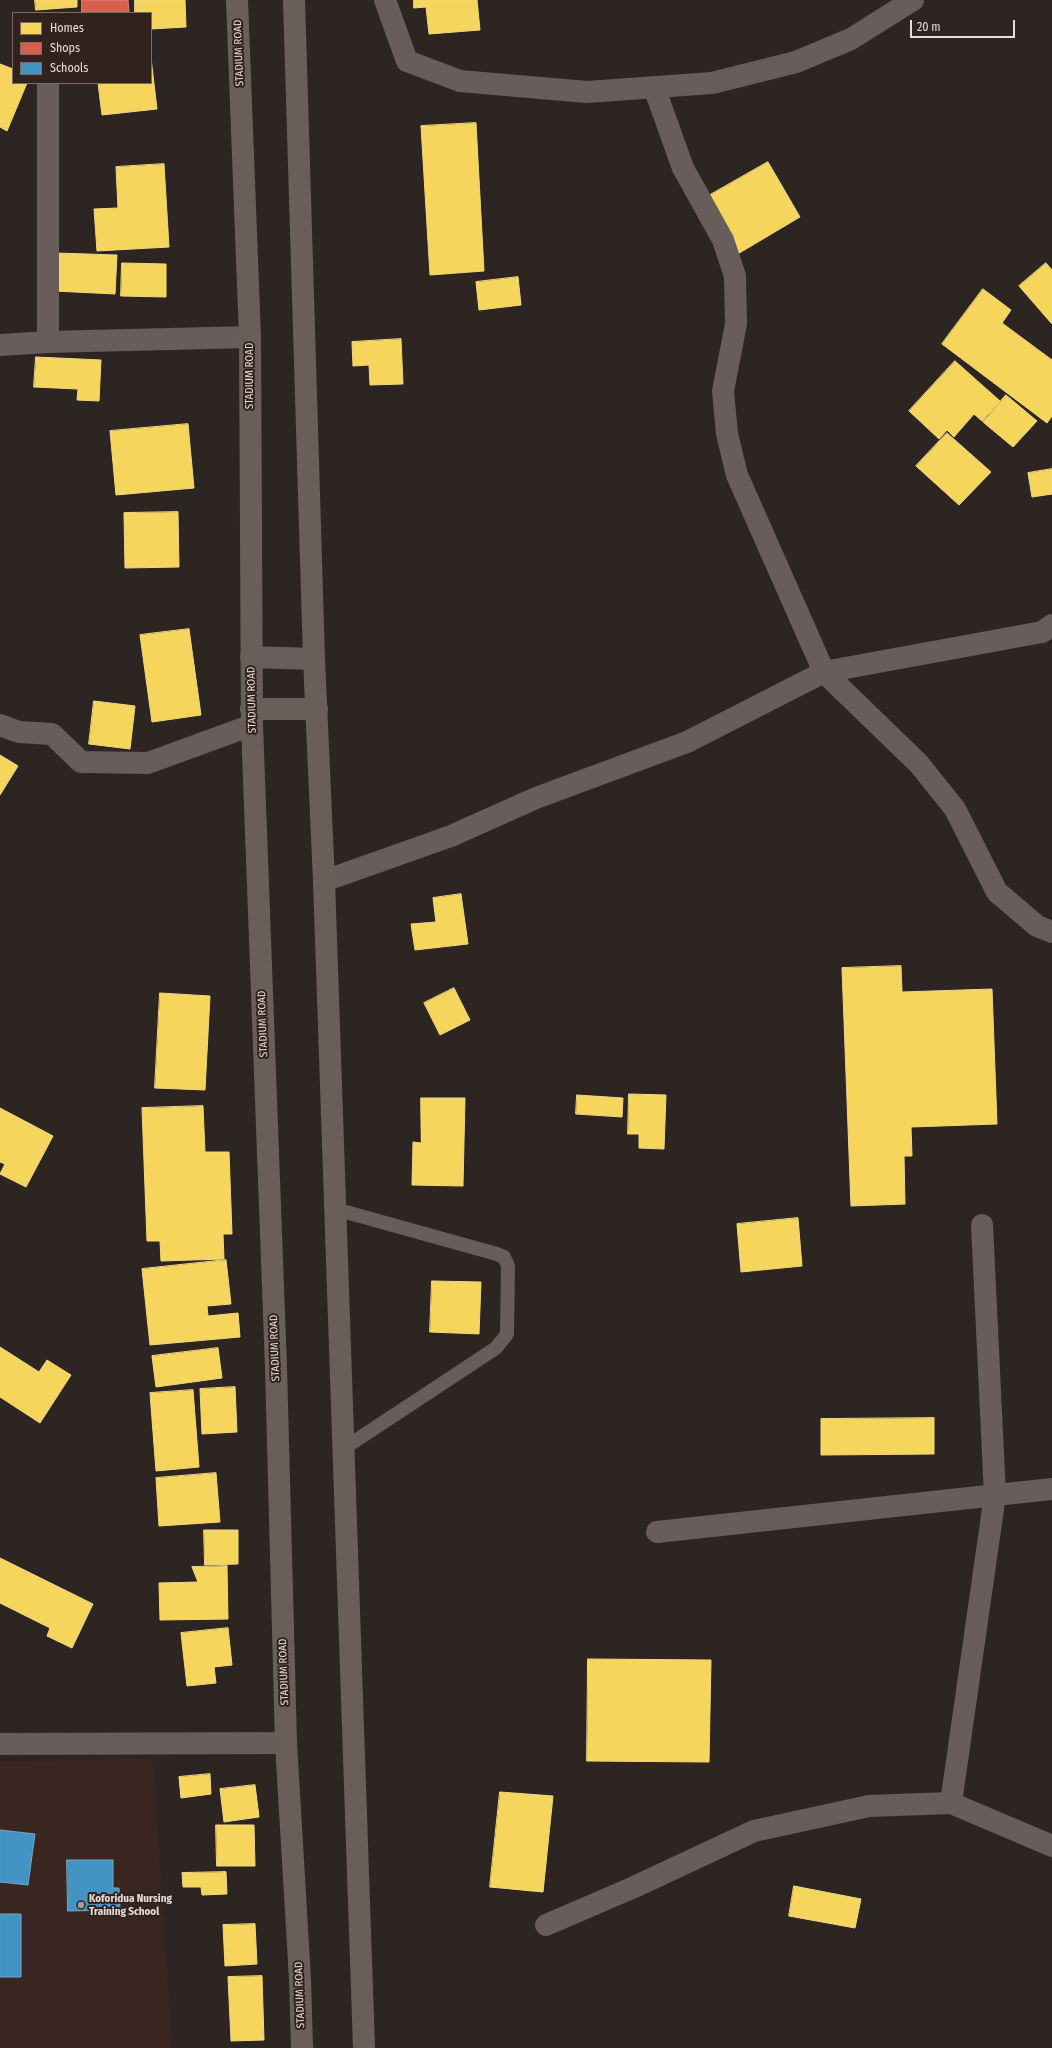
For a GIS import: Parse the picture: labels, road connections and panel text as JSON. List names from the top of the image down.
{
  "streets": {
    "main road": ["STADIUM ROAD"]
  },
  "places": ["Koforidua Nursing Training School"],
  "legend": ["Homes", "Shops", "Schools"],
  "scale_bar": "20 m"
}
